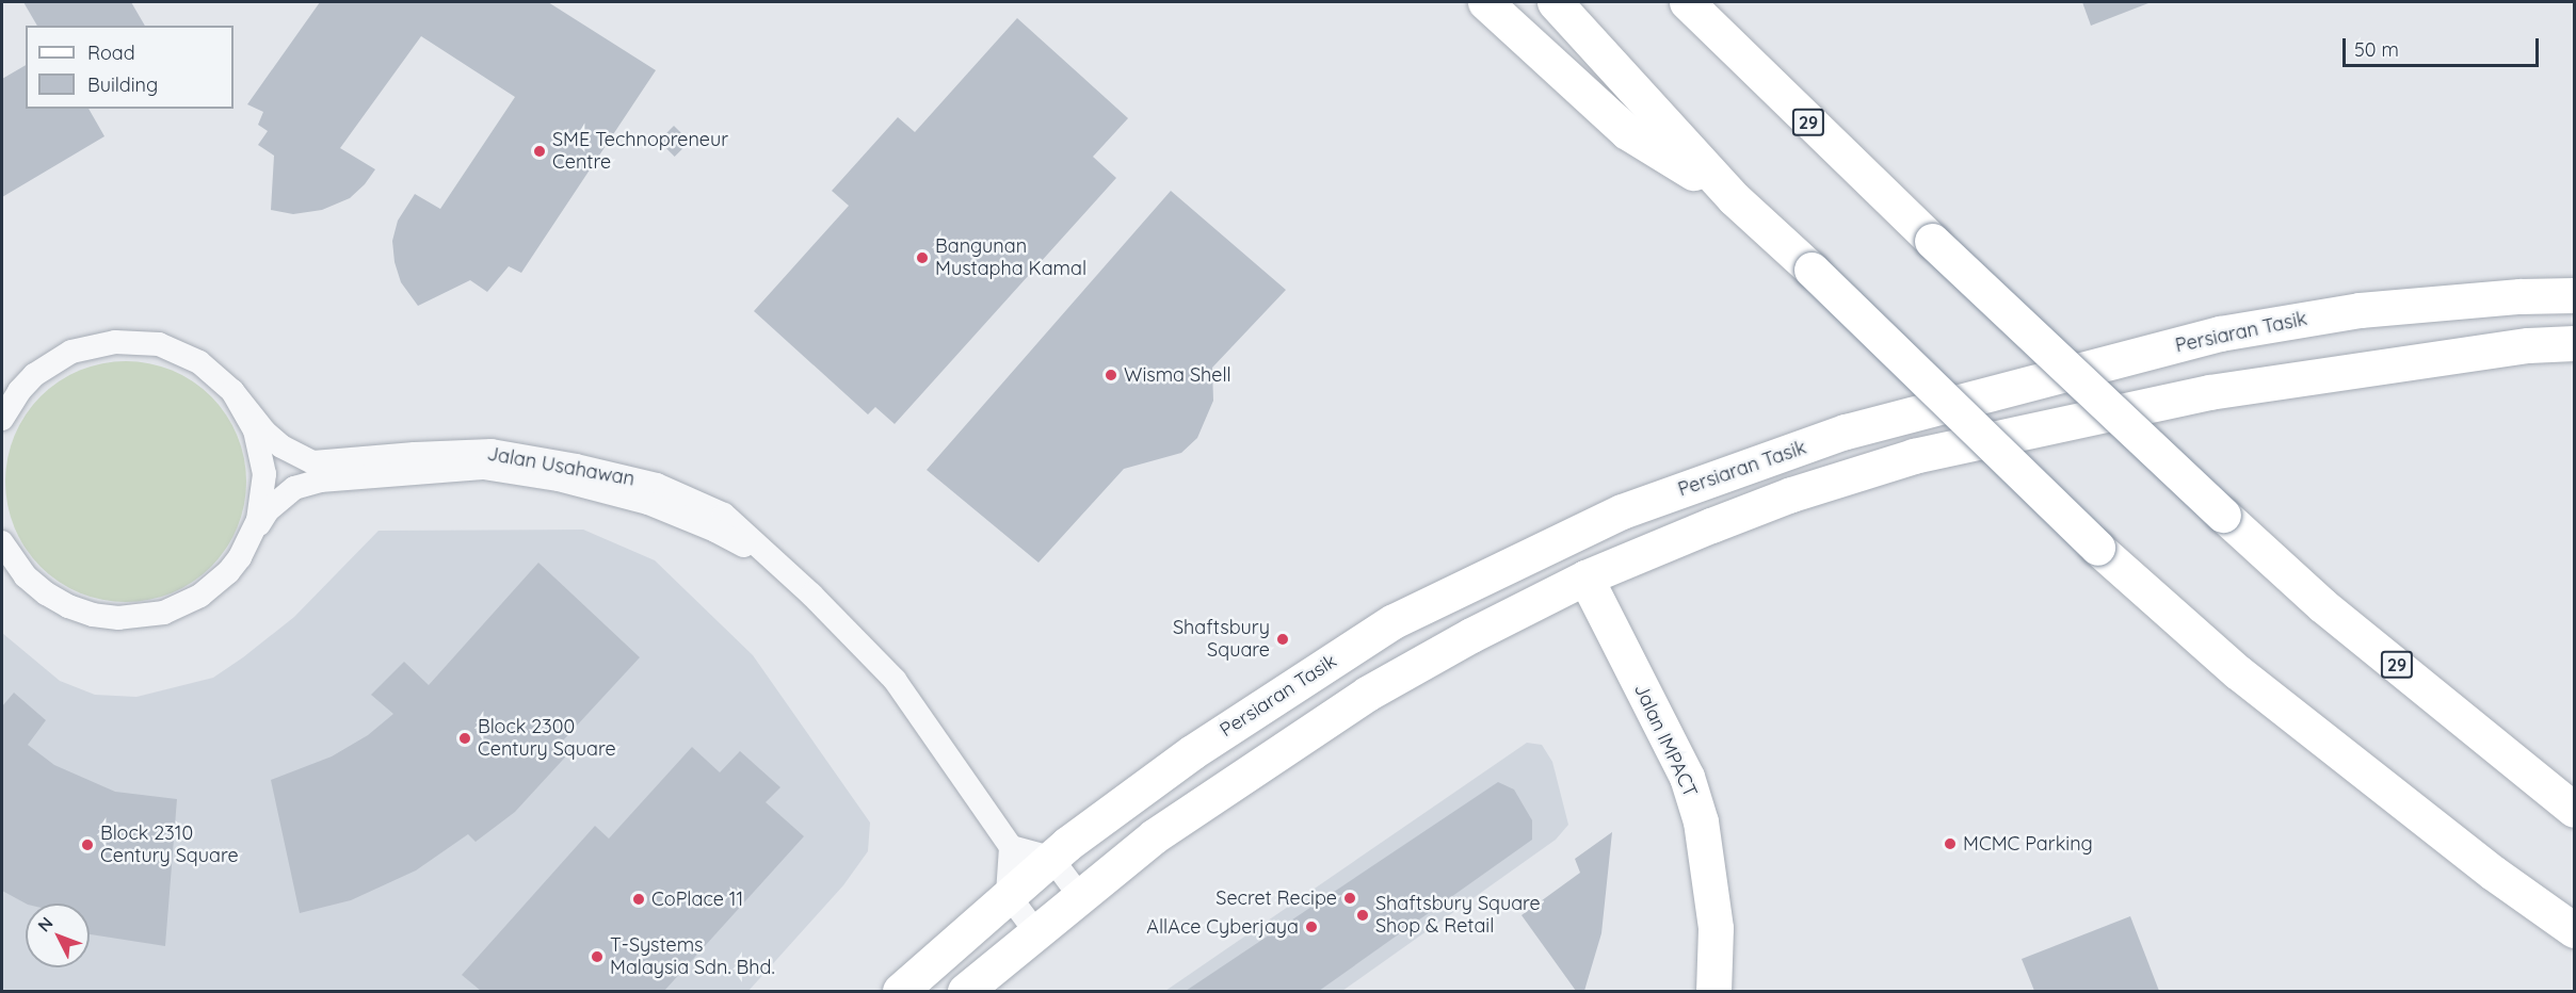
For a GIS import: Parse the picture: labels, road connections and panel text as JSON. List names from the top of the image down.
{
  "streets": {
    "main road": ["29", "Persiaran Tasik", "Jalan IMPACT"],
    "street": ["Jalan Usahawan"]
  },
  "places": [
    "SME Technopreneur Centre",
    "Bangunan Mustapha Kamal",
    "Wisma Shell",
    "Shaftsbury Square",
    "Block 2300 Century Square",
    "MCMC Parking",
    "Block 2310 Century Square",
    "Secret Recipe",
    "CoPlace 11",
    "Shaftsbury Square Shop & Retail",
    "AllAce Cyberjaya",
    "T-Systems Malaysia Sdn. Bhd."
  ],
  "legend": ["Road", "Building"],
  "scale_bar": "50 m",
  "north": "top left"
}
